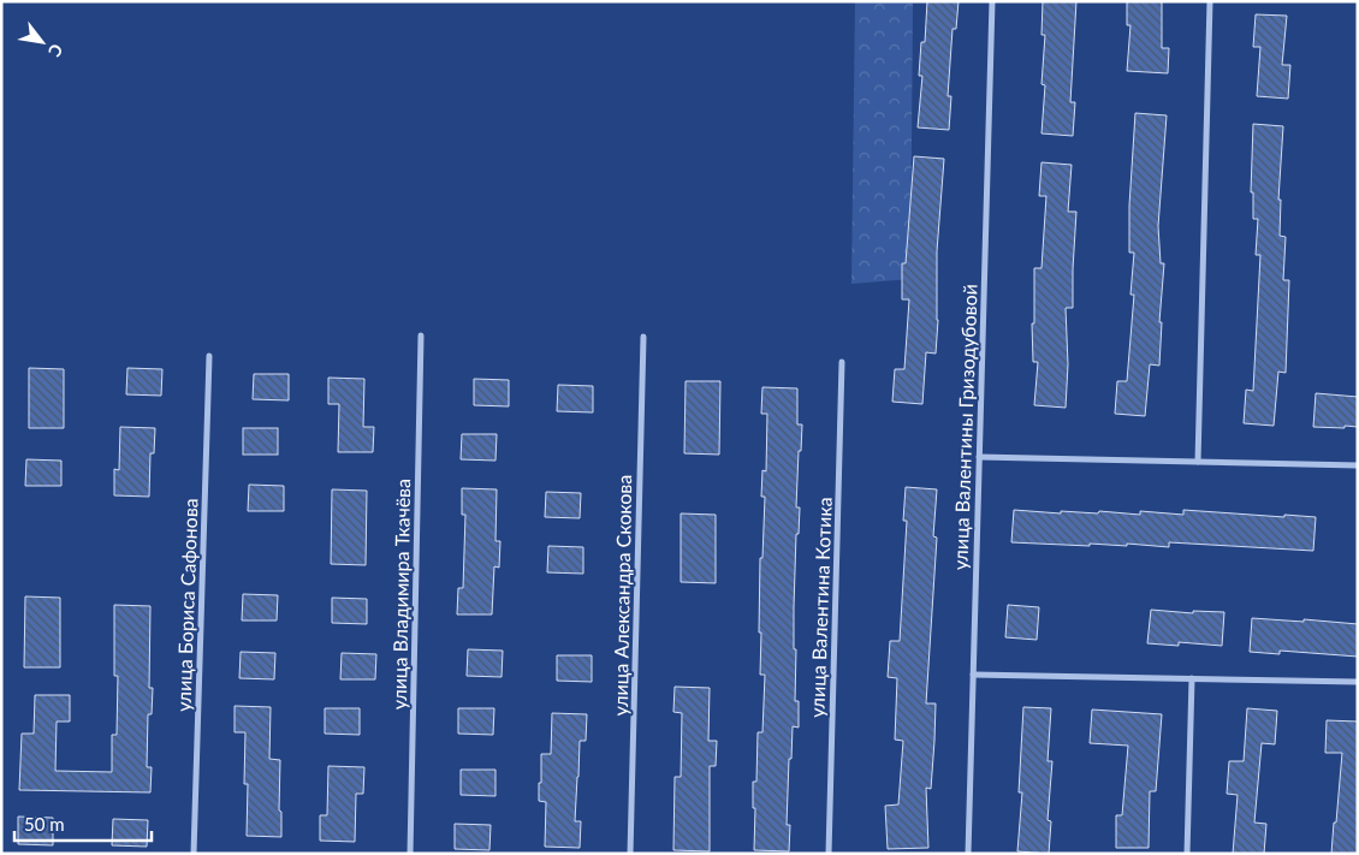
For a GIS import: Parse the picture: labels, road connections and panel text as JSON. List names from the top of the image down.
{
  "streets": {
    "street": [
      "улица Валентины Гризодубовой",
      "улица Владимира Ткачёва",
      "улица Александра Скокова",
      "улица Бориса Сафонова",
      "улица Валентина Котика"
    ]
  },
  "scale_bar": "50 m",
  "north": "bottom right"
}
